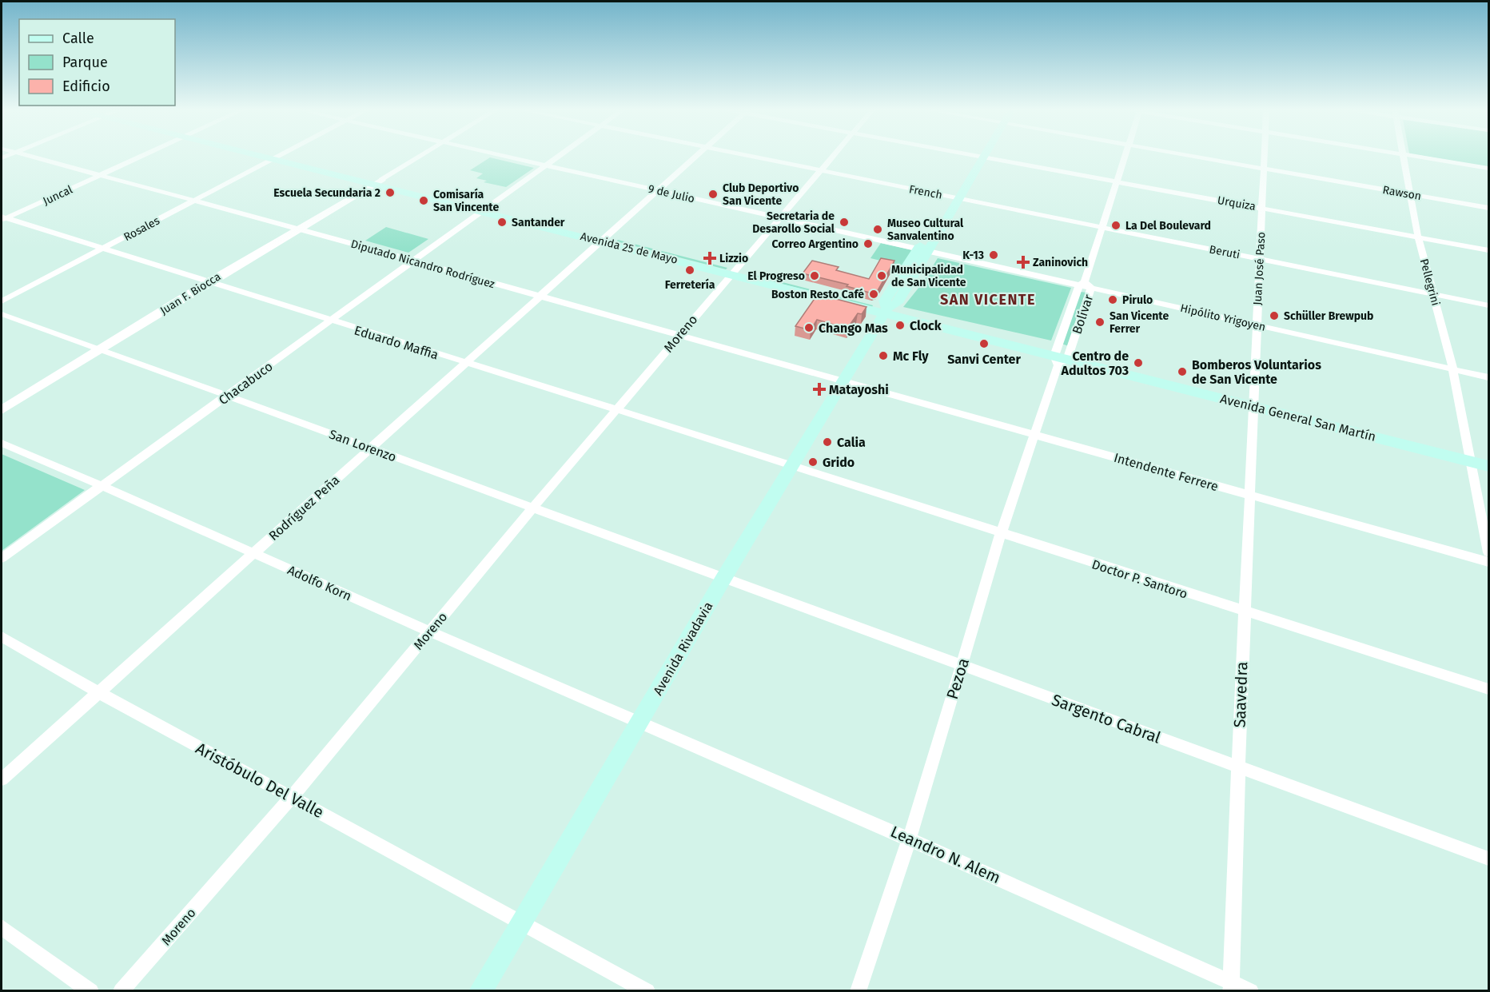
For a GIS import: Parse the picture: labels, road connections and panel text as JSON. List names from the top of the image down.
{
  "streets": {
    "main road": ["Avenida 25 de Mayo", "Avenida General San Martín", "Avenida Rivadavia"],
    "street": [
      "French",
      "Rawson",
      "9 de Julio",
      "Juncal",
      "Urquiza",
      "Rosales",
      "Beruti",
      "Diputado Nicandro Rodríguez",
      "Juan José Paso",
      "Pellegrini",
      "Juan F. Biocca",
      "Bolívar",
      "Hipólito Yrigoyen",
      "Moreno",
      "Eduardo Maffia",
      "Chacabuco",
      "San Lorenzo",
      "Intendente Ferrere",
      "Rodríguez Peña",
      "Doctor P. Santoro",
      "Adolfo Korn",
      "Pezoa",
      "Saavedra",
      "Sargento Cabral",
      "Aristóbulo Del Valle",
      "Leandro N. Alem"
    ]
  },
  "crossings": [
    ["French", "Beruti"],
    ["French", "Moreno"],
    ["French", "Avenida Rivadavia"],
    ["Rawson", "Juan José Paso"],
    ["Rawson", "Pellegrini"],
    ["9 de Julio", "Hipólito Yrigoyen"],
    ["9 de Julio", "Moreno"],
    ["9 de Julio", "Chacabuco"],
    ["9 de Julio", "Rodríguez Peña"],
    ["9 de Julio", "Avenida Rivadavia"],
    ["Juncal", "Diputado Nicandro Rodríguez"],
    ["Juncal", "Eduardo Maffia"],
    ["Urquiza", "Juan José Paso"],
    ["Urquiza", "Pellegrini"],
    ["Urquiza", "Bolívar"],
    ["Urquiza", "Avenida Rivadavia"],
    ["Rosales", "Avenida 25 de Mayo"],
    ["Rosales", "Diputado Nicandro Rodríguez"],
    ["Rosales", "Eduardo Maffia"],
    ["Avenida 25 de Mayo", "Juan F. Biocca"],
    ["Avenida 25 de Mayo", "Moreno"],
    ["Avenida 25 de Mayo", "Chacabuco"],
    ["Avenida 25 de Mayo", "Avenida General San Martín"],
    ["Avenida 25 de Mayo", "Rodríguez Peña"],
    ["Avenida 25 de Mayo", "Avenida Rivadavia"],
    ["Beruti", "Juan José Paso"],
    ["Beruti", "Pellegrini"],
    ["Beruti", "Bolívar"],
    ["Beruti", "Avenida Rivadavia"],
    ["Diputado Nicandro Rodríguez", "Juan F. Biocca"],
    ["Diputado Nicandro Rodríguez", "Moreno"],
    ["Diputado Nicandro Rodríguez", "Chacabuco"],
    ["Diputado Nicandro Rodríguez", "Intendente Ferrere"],
    ["Diputado Nicandro Rodríguez", "Rodríguez Peña"],
    ["Diputado Nicandro Rodríguez", "Avenida Rivadavia"],
    ["Juan José Paso", "Hipólito Yrigoyen"],
    ["Juan José Paso", "Avenida General San Martín"],
    ["Juan José Paso", "Saavedra"],
    ["Pellegrini", "Hipólito Yrigoyen"],
    ["Pellegrini", "Avenida General San Martín"],
    ["Juan F. Biocca", "Eduardo Maffia"],
    ["Juan F. Biocca", "San Lorenzo"],
    ["Bolívar", "Hipólito Yrigoyen"],
    ["Bolívar", "Avenida General San Martín"],
    ["Bolívar", "Pezoa"],
    ["Hipólito Yrigoyen", "Avenida Rivadavia"],
    ["Moreno", "Eduardo Maffia"],
    ["Moreno", "San Lorenzo"],
    ["Moreno", "Adolfo Korn"],
    ["Moreno", "Aristóbulo Del Valle"],
    ["Eduardo Maffia", "Chacabuco"],
    ["Eduardo Maffia", "Rodríguez Peña"],
    ["Eduardo Maffia", "Doctor P. Santoro"],
    ["Eduardo Maffia", "Avenida Rivadavia"],
    ["Chacabuco", "San Lorenzo"],
    ["Chacabuco", "Adolfo Korn"],
    ["Avenida General San Martín", "Avenida Rivadavia"],
    ["Avenida General San Martín", "Pezoa"],
    ["Avenida General San Martín", "Saavedra"],
    ["San Lorenzo", "Rodríguez Peña"],
    ["San Lorenzo", "Avenida Rivadavia"],
    ["San Lorenzo", "Sargento Cabral"],
    ["Intendente Ferrere", "Avenida Rivadavia"],
    ["Intendente Ferrere", "Pezoa"],
    ["Intendente Ferrere", "Saavedra"],
    ["Rodríguez Peña", "Adolfo Korn"],
    ["Rodríguez Peña", "Aristóbulo Del Valle"],
    ["Doctor P. Santoro", "Avenida Rivadavia"],
    ["Doctor P. Santoro", "Pezoa"],
    ["Doctor P. Santoro", "Saavedra"],
    ["Adolfo Korn", "Avenida Rivadavia"],
    ["Adolfo Korn", "Leandro N. Alem"],
    ["Avenida Rivadavia", "Sargento Cabral"],
    ["Avenida Rivadavia", "Aristóbulo Del Valle"],
    ["Avenida Rivadavia", "Leandro N. Alem"],
    ["Pezoa", "Sargento Cabral"],
    ["Pezoa", "Leandro N. Alem"],
    ["Saavedra", "Sargento Cabral"],
    ["Saavedra", "Leandro N. Alem"]
  ],
  "districts": ["SAN VICENTE"],
  "places": {
    "other": [
      "Escuela Secundaria 2",
      "Club Deportivo San Vicente",
      "Comisaría San Vincente",
      "Santander",
      "Secretaria de Desarollo Social",
      "La Del Boulevard",
      "Museo Cultural Sanvalentino",
      "Correo Argentino",
      "K-13",
      "Ferretería",
      "El Progreso",
      "Municipalidad de San Vicente",
      "Boston Resto Café",
      "Pirulo",
      "Schüller Brewpub",
      "San Vicente Ferrer",
      "Clock",
      "Chango Mas",
      "Sanvi Center",
      "Mc Fly",
      "Centro de Adultos 703",
      "Bomberos Voluntarios de San Vicente",
      "Calia",
      "Grido"
    ],
    "health": ["Lizzio", "Zaninovich", "Matayoshi"]
  },
  "legend": ["Calle", "Parque", "Edificio"]
}
